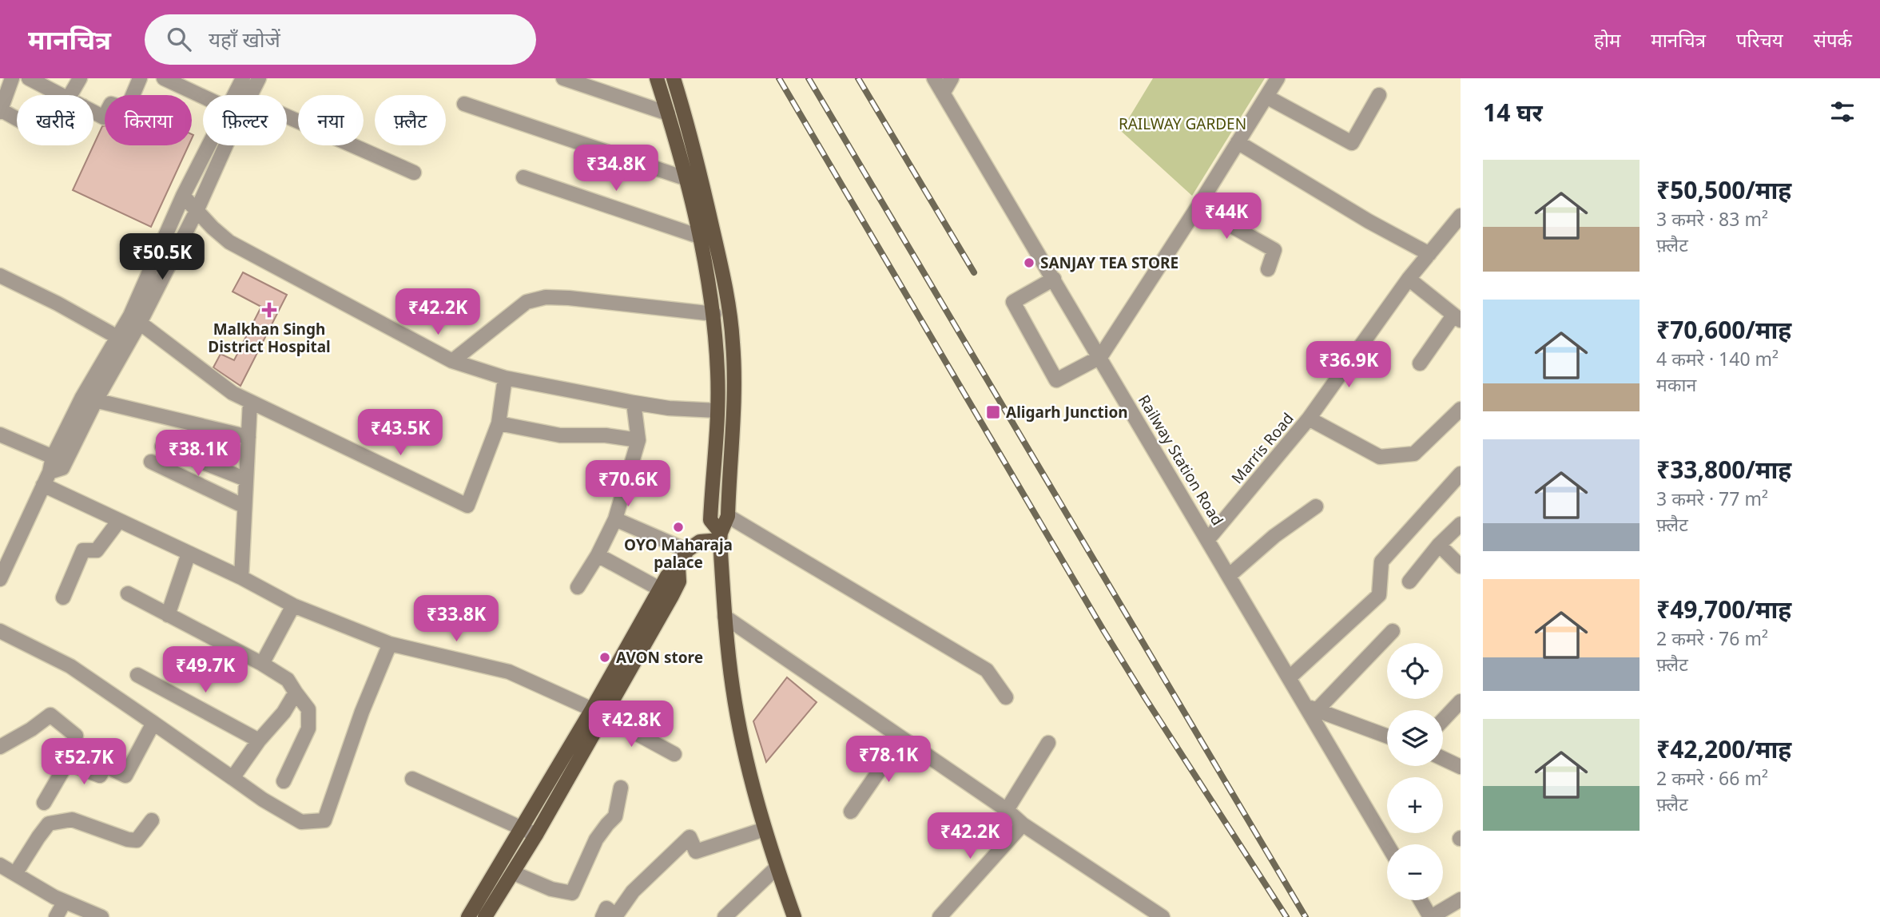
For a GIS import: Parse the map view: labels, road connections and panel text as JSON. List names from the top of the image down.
{
  "streets": {
    "street": ["Marris Road", "Railway Station Road"]
  },
  "crossings": [
    ["Marris Road", "Railway Station Road"]
  ],
  "parks": ["RAILWAY GARDEN"],
  "places": {
    "other": ["SANJAY TEA STORE", "OYO Maharaja palace", "AVON store"],
    "health": ["Malkhan Singh District Hospital"],
    "transit": ["Aligarh Junction"]
  },
  "page": {
    "header": "मानचित्र",
    "search": "यहाँ खोजें",
    "nav": [
      "होम",
      "मानचित्र",
      "परिचय",
      "संपर्क"
    ],
    "heading": "14 घर",
    "chip": [
      "खरीदें",
      "किराया",
      "फ़िल्टर",
      "नया",
      "फ़्लैट"
    ],
    "price": [
      "₹34.8K",
      "₹44K",
      "₹50.5K",
      "₹42.2K",
      "₹36.9K",
      "₹43.5K",
      "₹38.1K",
      "₹70.6K",
      "₹33.8K",
      "₹49.7K",
      "₹42.8K",
      "₹78.1K",
      "₹52.7K",
      "₹42.2K"
    ],
    "list": [
      {
        "name": "₹50,500/माह",
        "note": "3 कमरे · 83 m² · फ़्लैट"
      },
      {
        "name": "₹70,600/माह",
        "note": "4 कमरे · 140 m² · मकान"
      },
      {
        "name": "₹33,800/माह",
        "note": "3 कमरे · 77 m² · फ़्लैट"
      },
      {
        "name": "₹49,700/माह",
        "note": "2 कमरे · 76 m² · फ़्लैट"
      },
      {
        "name": "₹42,200/माह",
        "note": "2 कमरे · 66 m² · फ़्लैट"
      }
    ],
    "map_buttons": ["+", "−"]
  }
}
